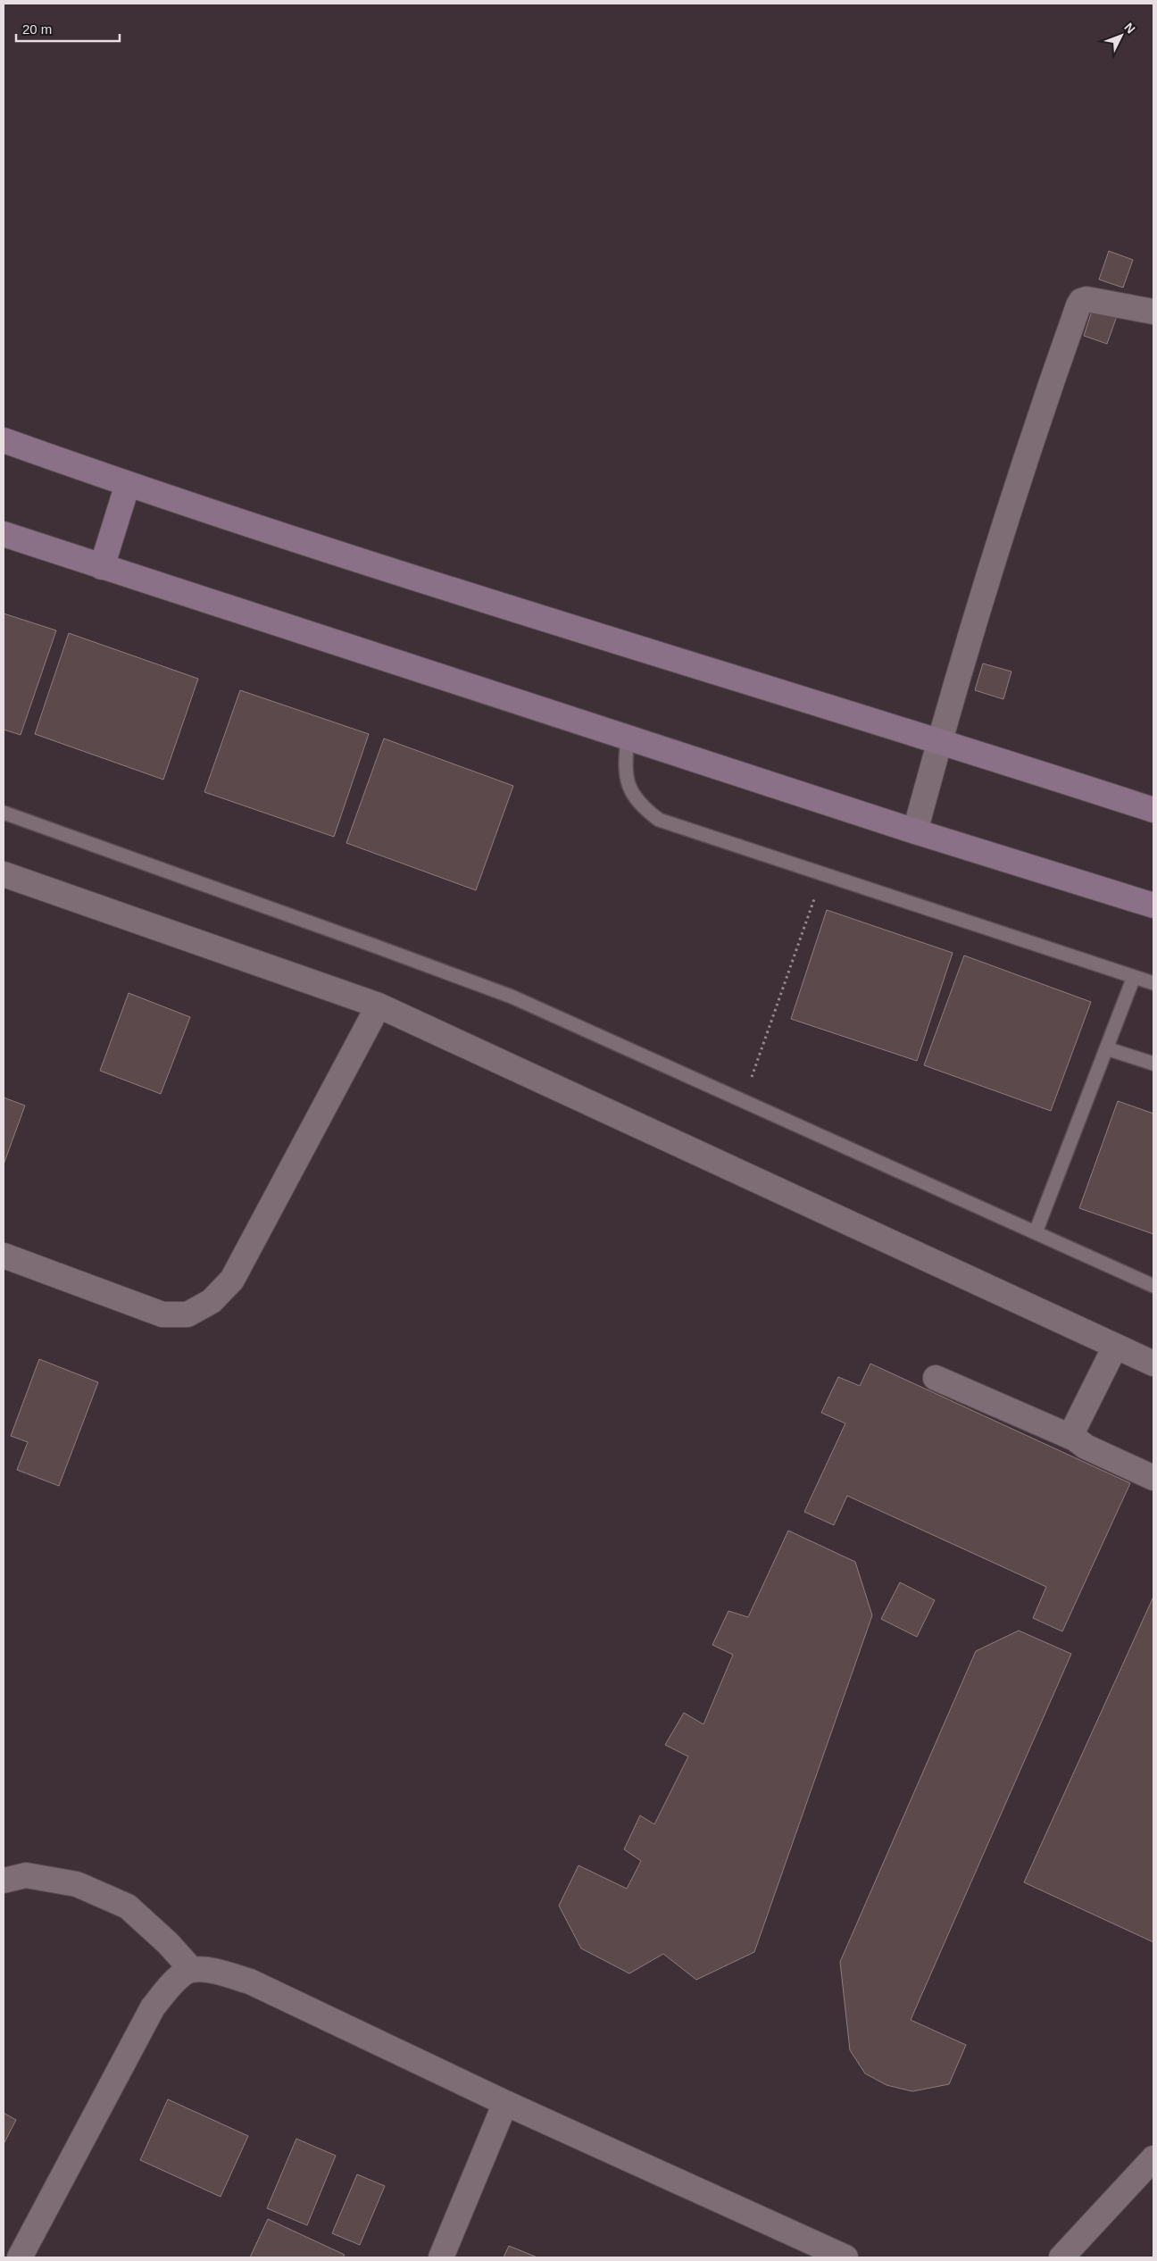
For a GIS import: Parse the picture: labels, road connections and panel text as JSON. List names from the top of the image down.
{
  "scale_bar": "20 m",
  "north": "top right"
}
